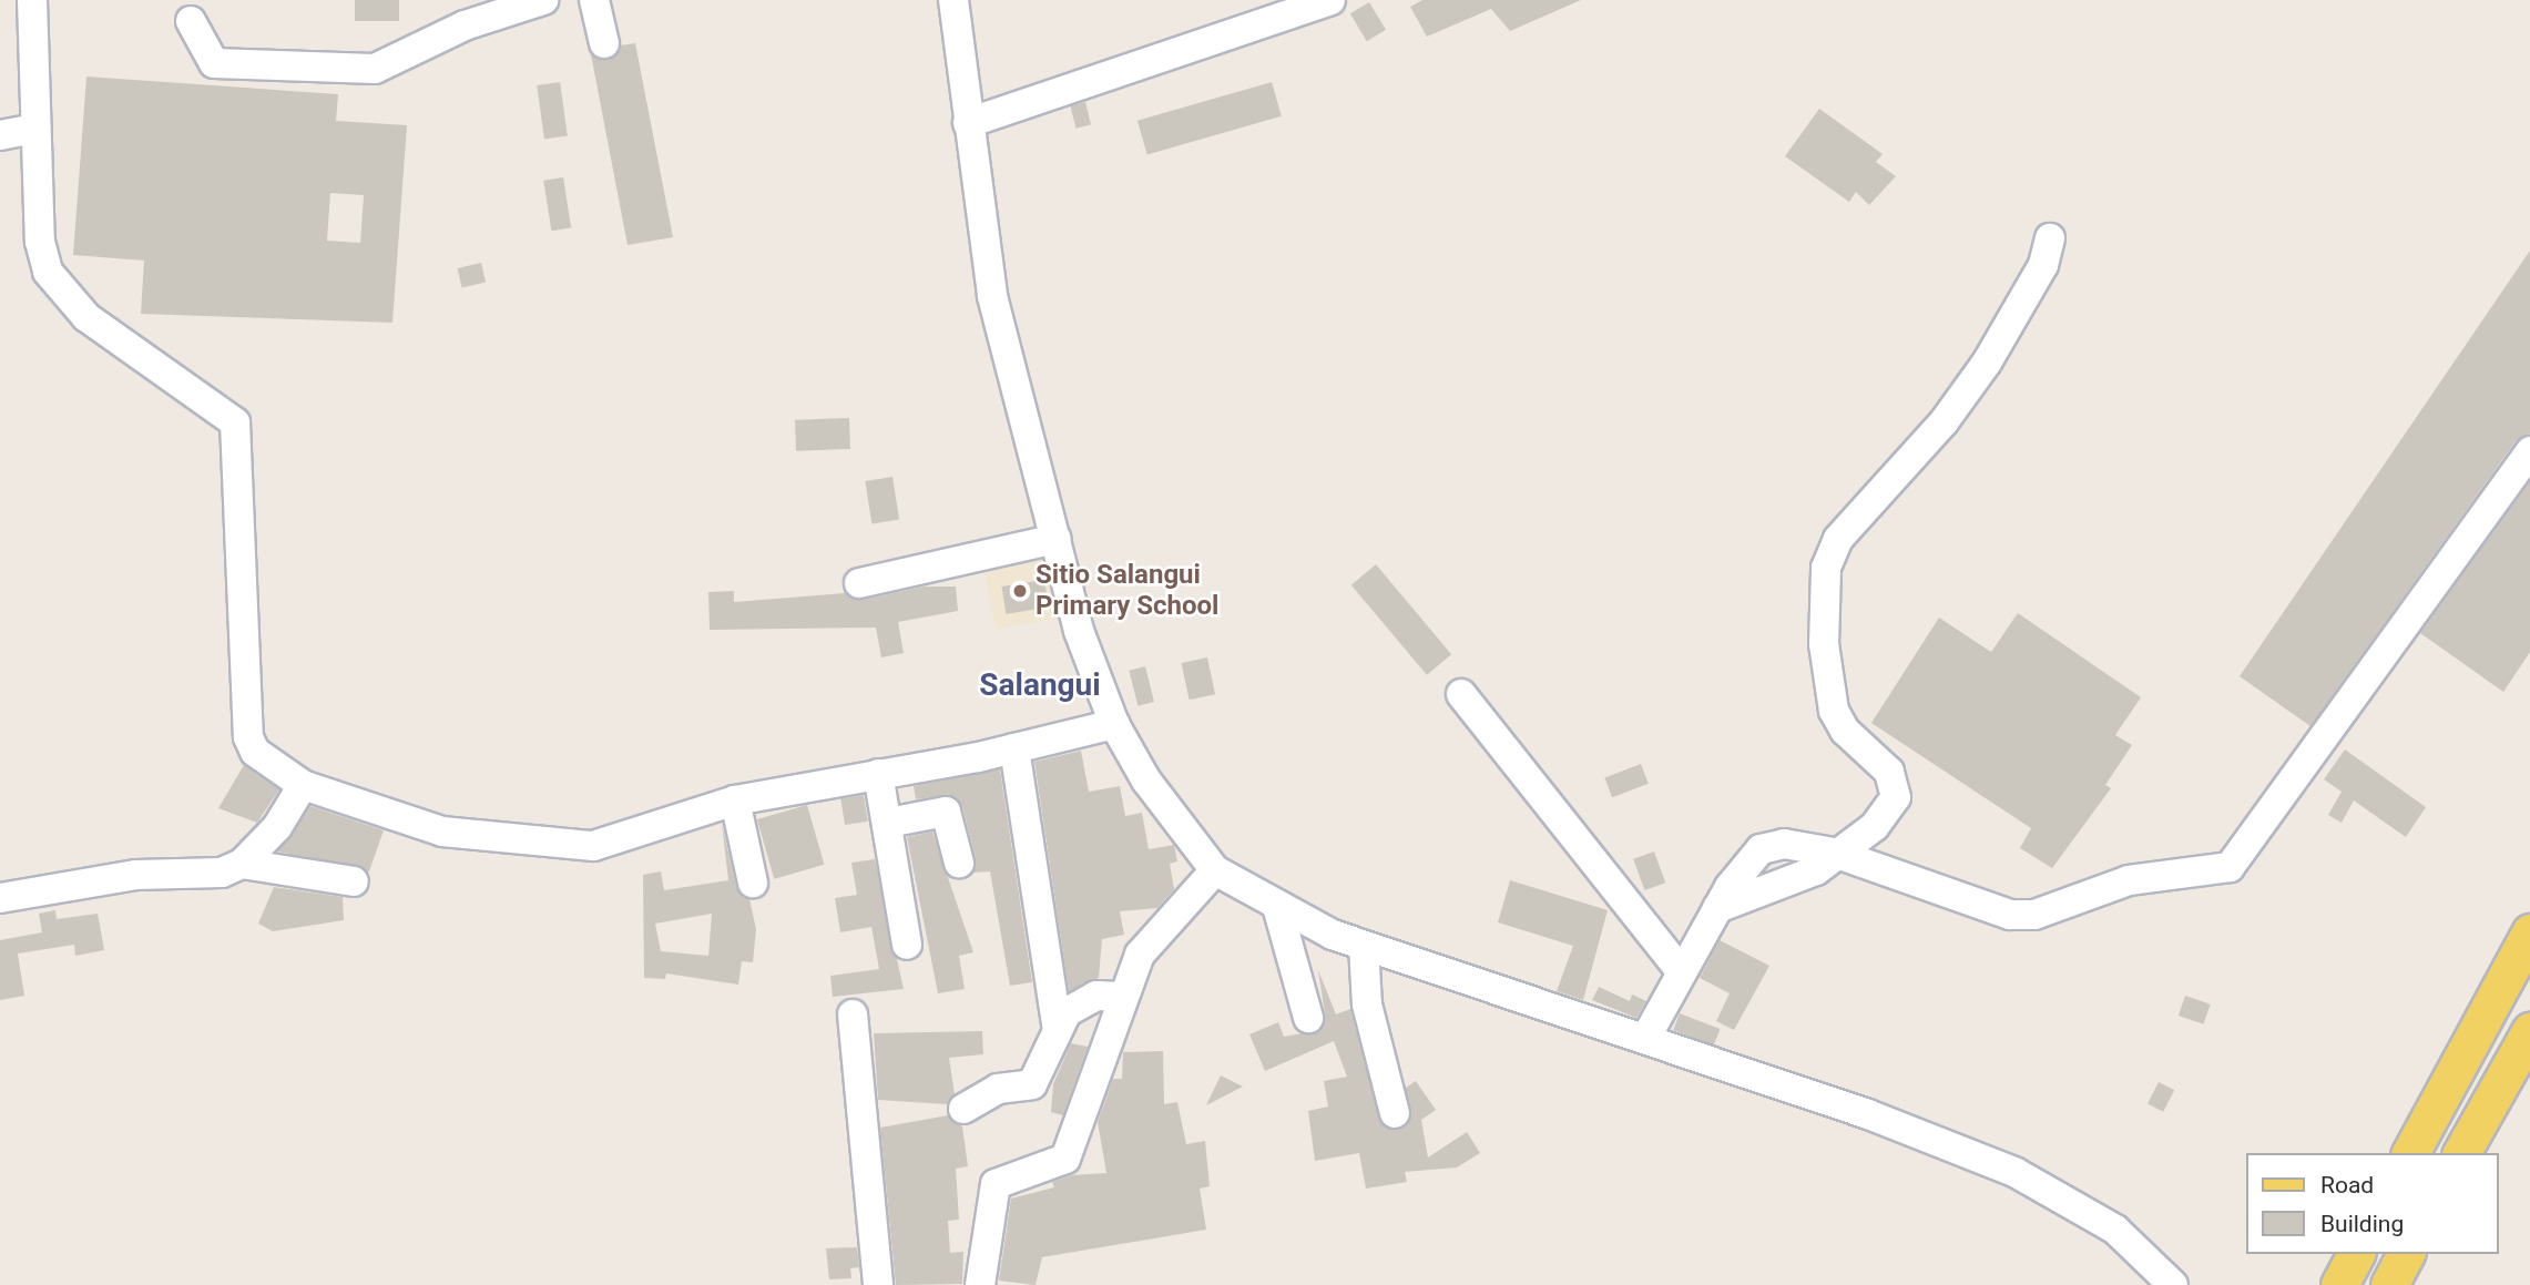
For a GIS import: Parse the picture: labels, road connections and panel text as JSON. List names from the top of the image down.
{
  "districts": ["Salangui"],
  "places": ["Sitio Salangui Primary School"],
  "legend": ["Road", "Building"]
}
